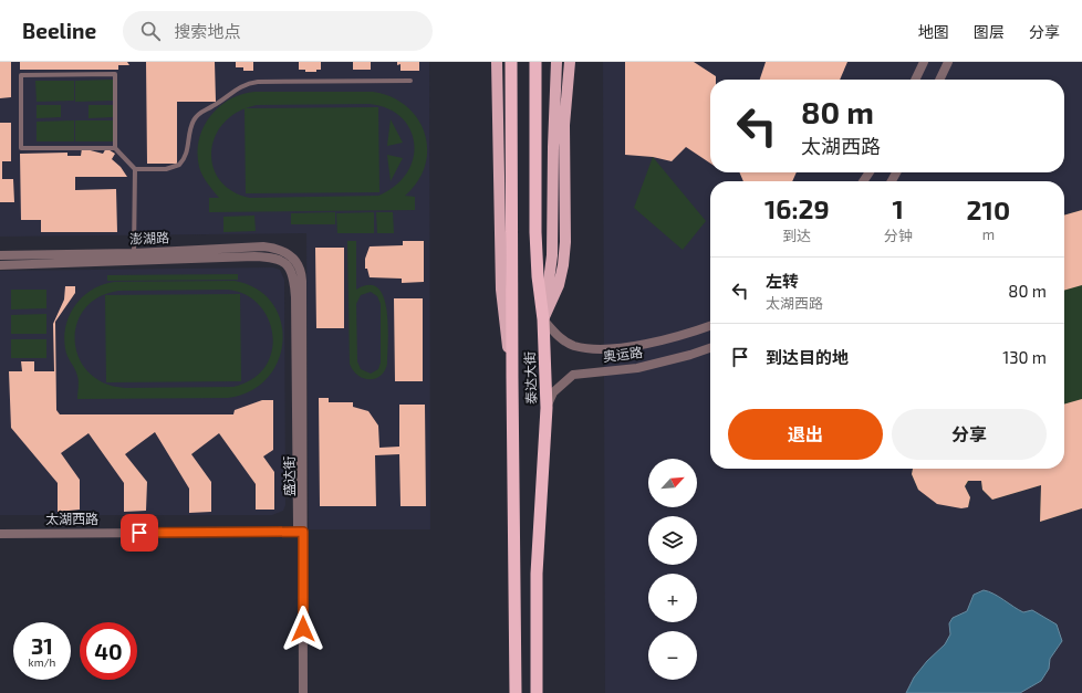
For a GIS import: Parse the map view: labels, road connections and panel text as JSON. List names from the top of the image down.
{
  "streets": {
    "highway": ["泰达大街"],
    "street": [
      "澎湖路",
      "奥运路",
      "盛达街",
      "太湖西路"
    ]
  },
  "crossings": [
    ["澎湖路", "盛达街"],
    ["奥运路", "泰达大街"],
    ["盛达街", "太湖西路"]
  ],
  "north": "top right",
  "page": {
    "header": "Beeline",
    "search": "搜索地点",
    "nav": ["地图", "图层", "分享"],
    "turn": ["80 m", "太湖西路"],
    "eta": [
      "16:29",
      "到达",
      "1",
      "分钟",
      "210",
      "m"
    ],
    "list": [
      {
        "name": "左转",
        "note": "太湖西路",
        "value": "80 m"
      },
      {
        "name": "到达目的地",
        "value": "130 m"
      }
    ],
    "buttons": ["退出", "分享"],
    "map_buttons": ["+", "−"],
    "speed": "31 km/h",
    "limit": "40"
  }
}
